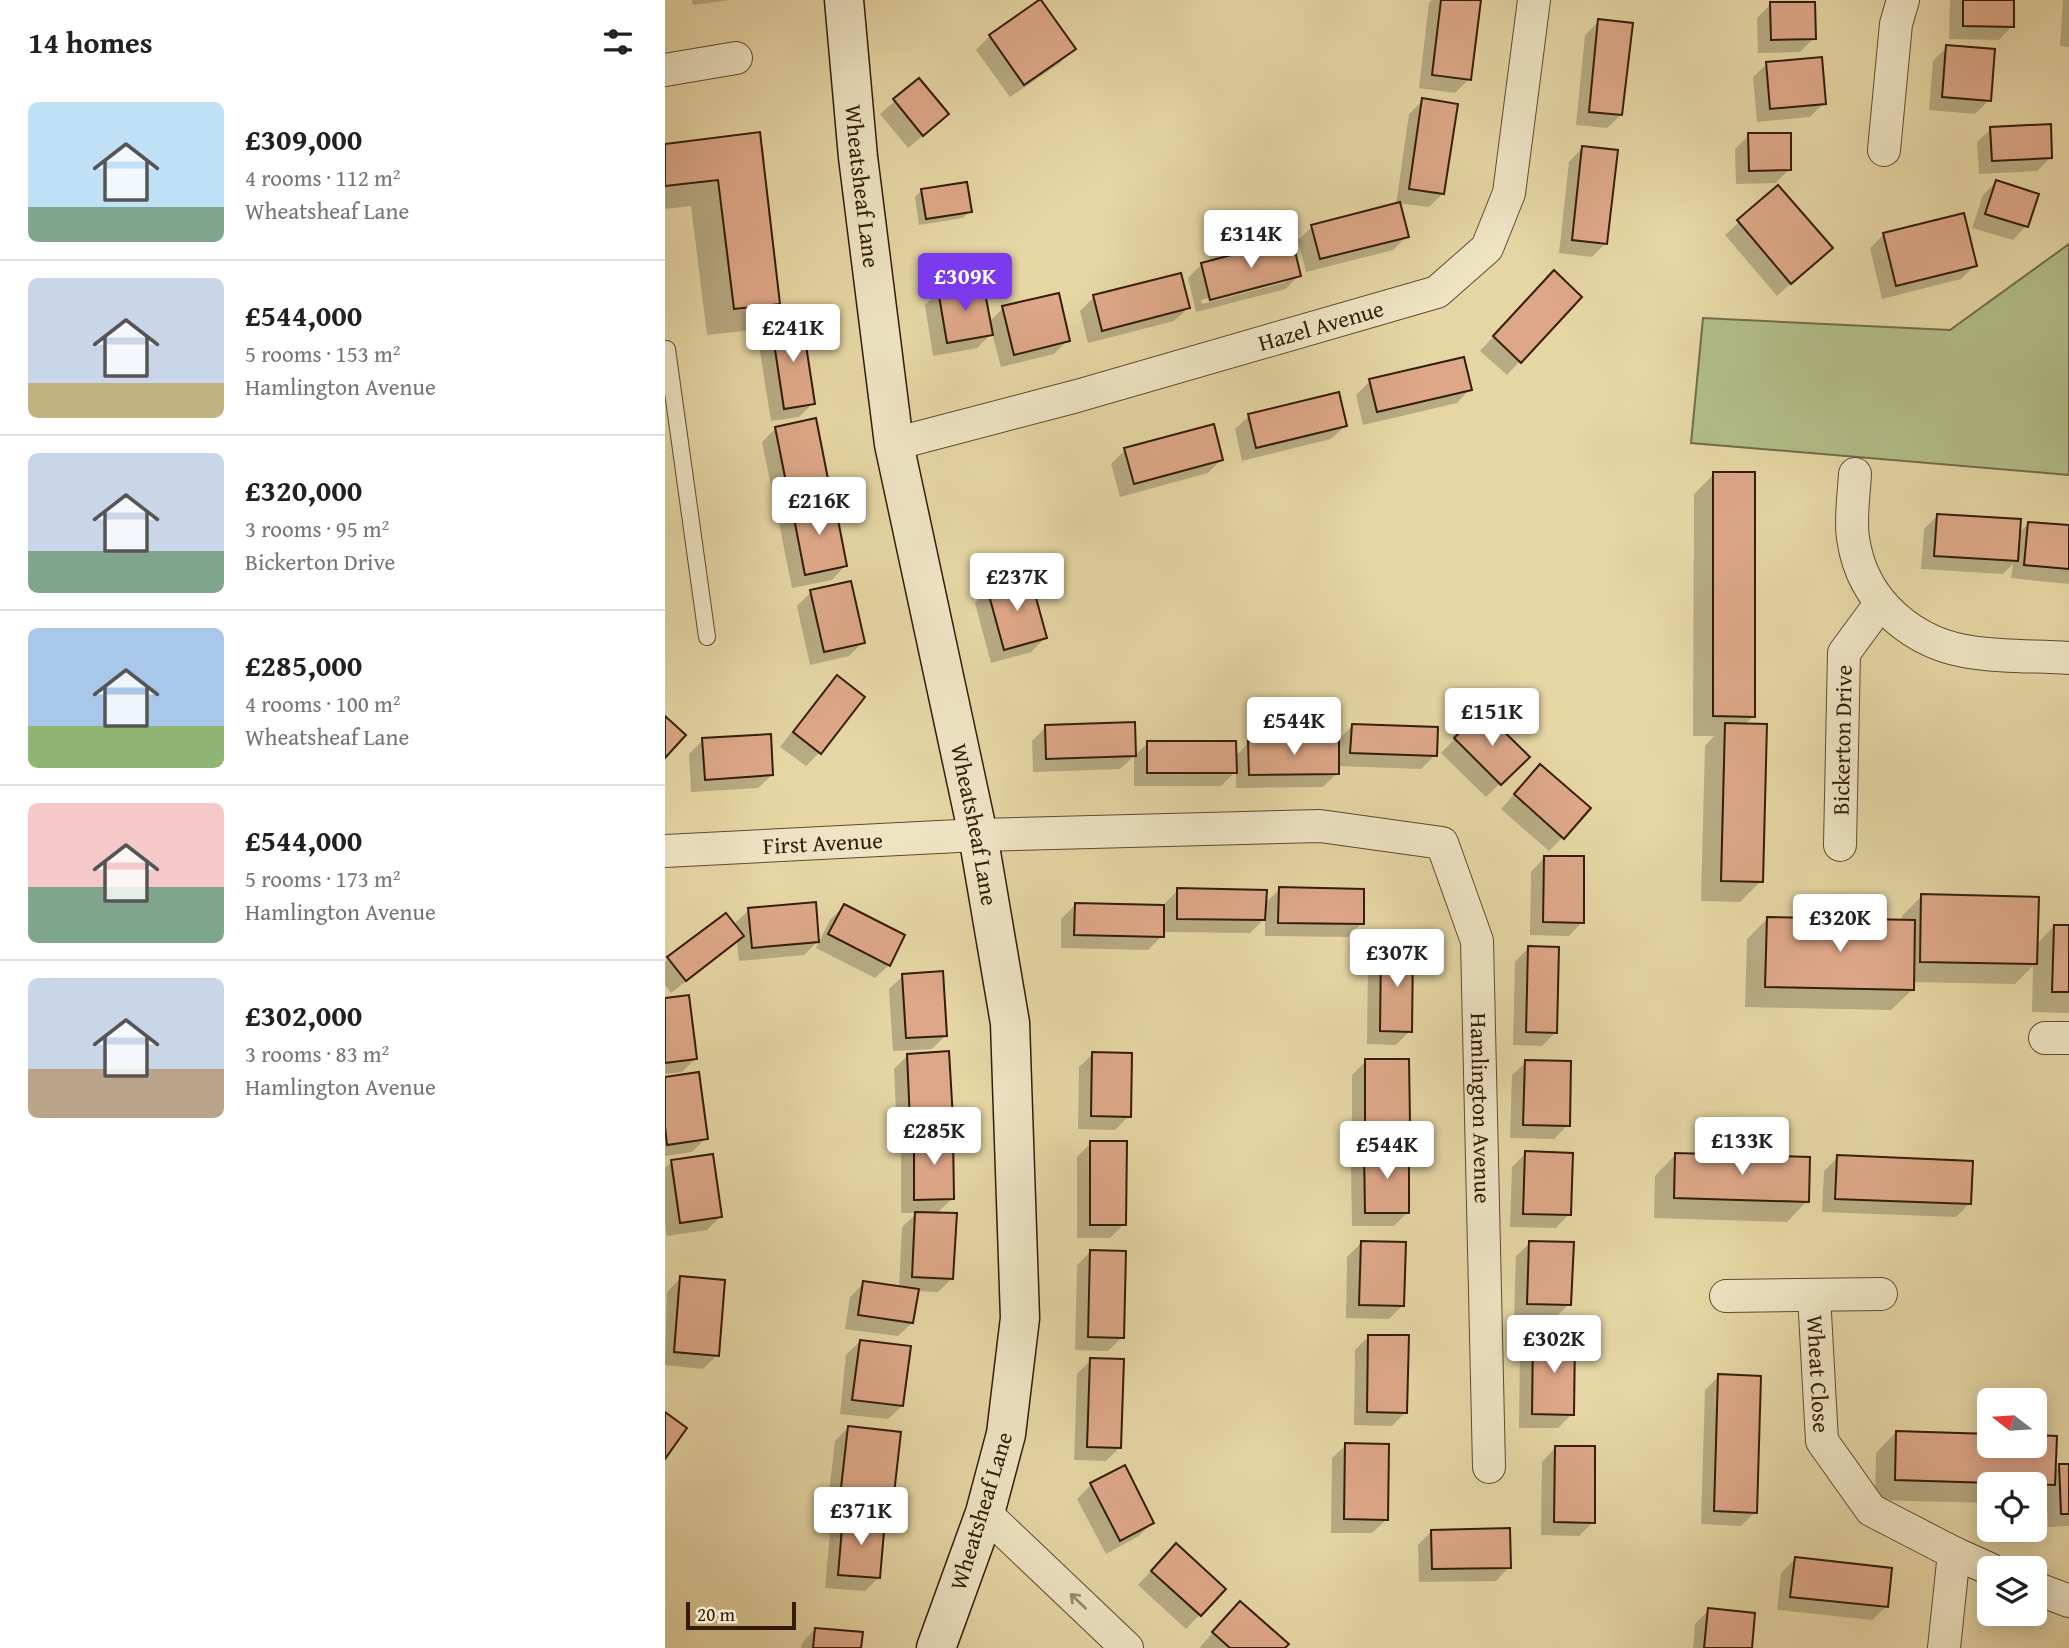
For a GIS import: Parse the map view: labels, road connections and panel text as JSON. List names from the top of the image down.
{
  "streets": {
    "street": [
      "Wheatsheaf Lane",
      "Hazel Avenue",
      "Bickerton Drive",
      "First Avenue",
      "Hamlington Avenue",
      "Wheat Close"
    ]
  },
  "crossings": [
    ["Wheatsheaf Lane", "Hazel Avenue"],
    ["Wheatsheaf Lane", "First Avenue"],
    ["Wheatsheaf Lane", "Hamlington Avenue"],
    ["First Avenue", "Hamlington Avenue"]
  ],
  "scale_bar": "20 m",
  "north": "left",
  "page": {
    "heading": "14 homes",
    "list": [
      {
        "name": "£309,000",
        "note": "4 rooms · 112 m² · Wheatsheaf Lane"
      },
      {
        "name": "£544,000",
        "note": "5 rooms · 153 m² · Hamlington Avenue"
      },
      {
        "name": "£320,000",
        "note": "3 rooms · 95 m² · Bickerton Drive"
      },
      {
        "name": "£285,000",
        "note": "4 rooms · 100 m² · Wheatsheaf Lane"
      },
      {
        "name": "£544,000",
        "note": "5 rooms · 173 m² · Hamlington Avenue"
      },
      {
        "name": "£302,000",
        "note": "3 rooms · 83 m² · Hamlington Avenue"
      }
    ],
    "price": [
      "£314K",
      "£309K",
      "£241K",
      "£216K",
      "£237K",
      "£151K",
      "£544K",
      "£320K",
      "£307K",
      "£285K",
      "£133K",
      "£544K",
      "£302K",
      "£371K"
    ],
    "scale": "20 m"
  }
}
